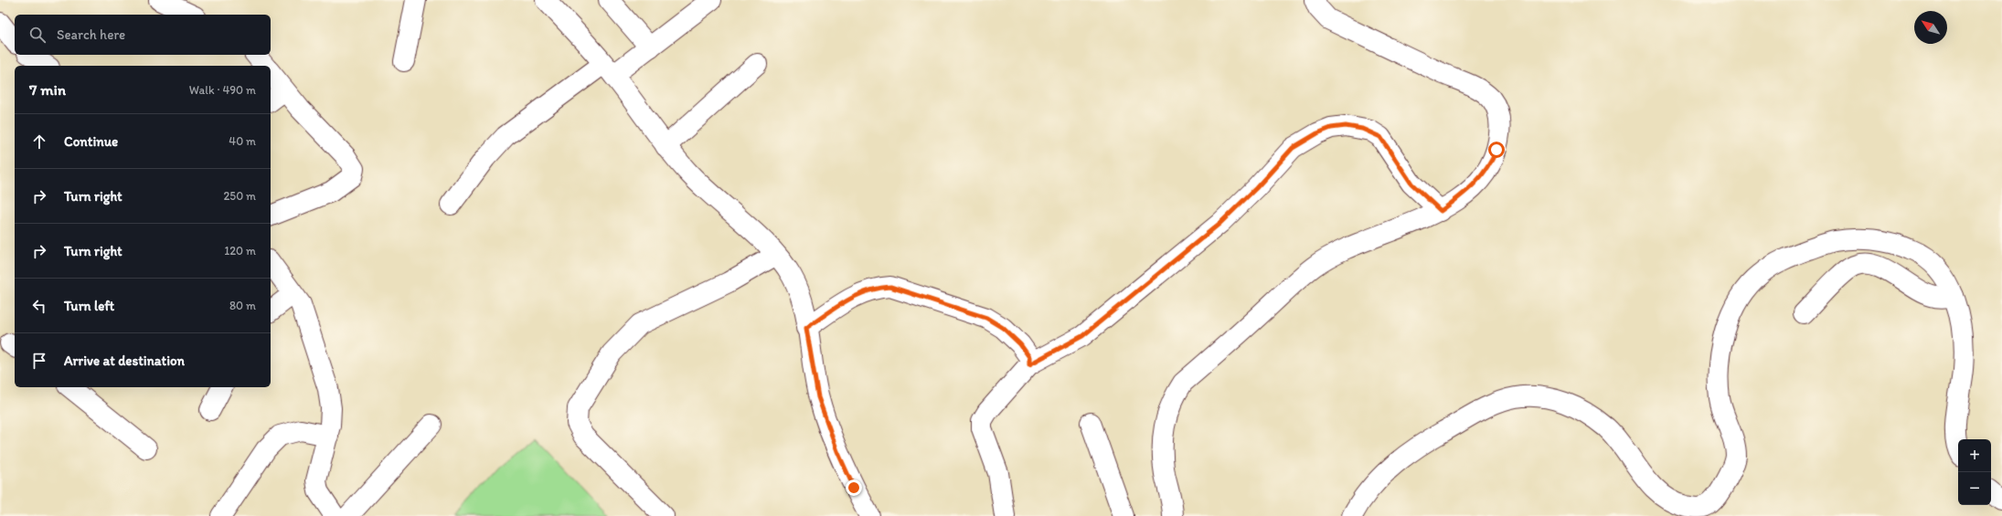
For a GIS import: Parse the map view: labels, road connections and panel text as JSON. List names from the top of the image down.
{
  "north": "top left",
  "page": {
    "search": "Search here",
    "heading": ["7 min", "Walk · 490 m"],
    "list": [
      ["Continue", "40 m"],
      ["Turn right", "250 m"],
      ["Turn right", "120 m"],
      ["Turn left", "80 m"],
      "Arrive at destination"
    ],
    "map_buttons": ["+", "−"]
  }
}
